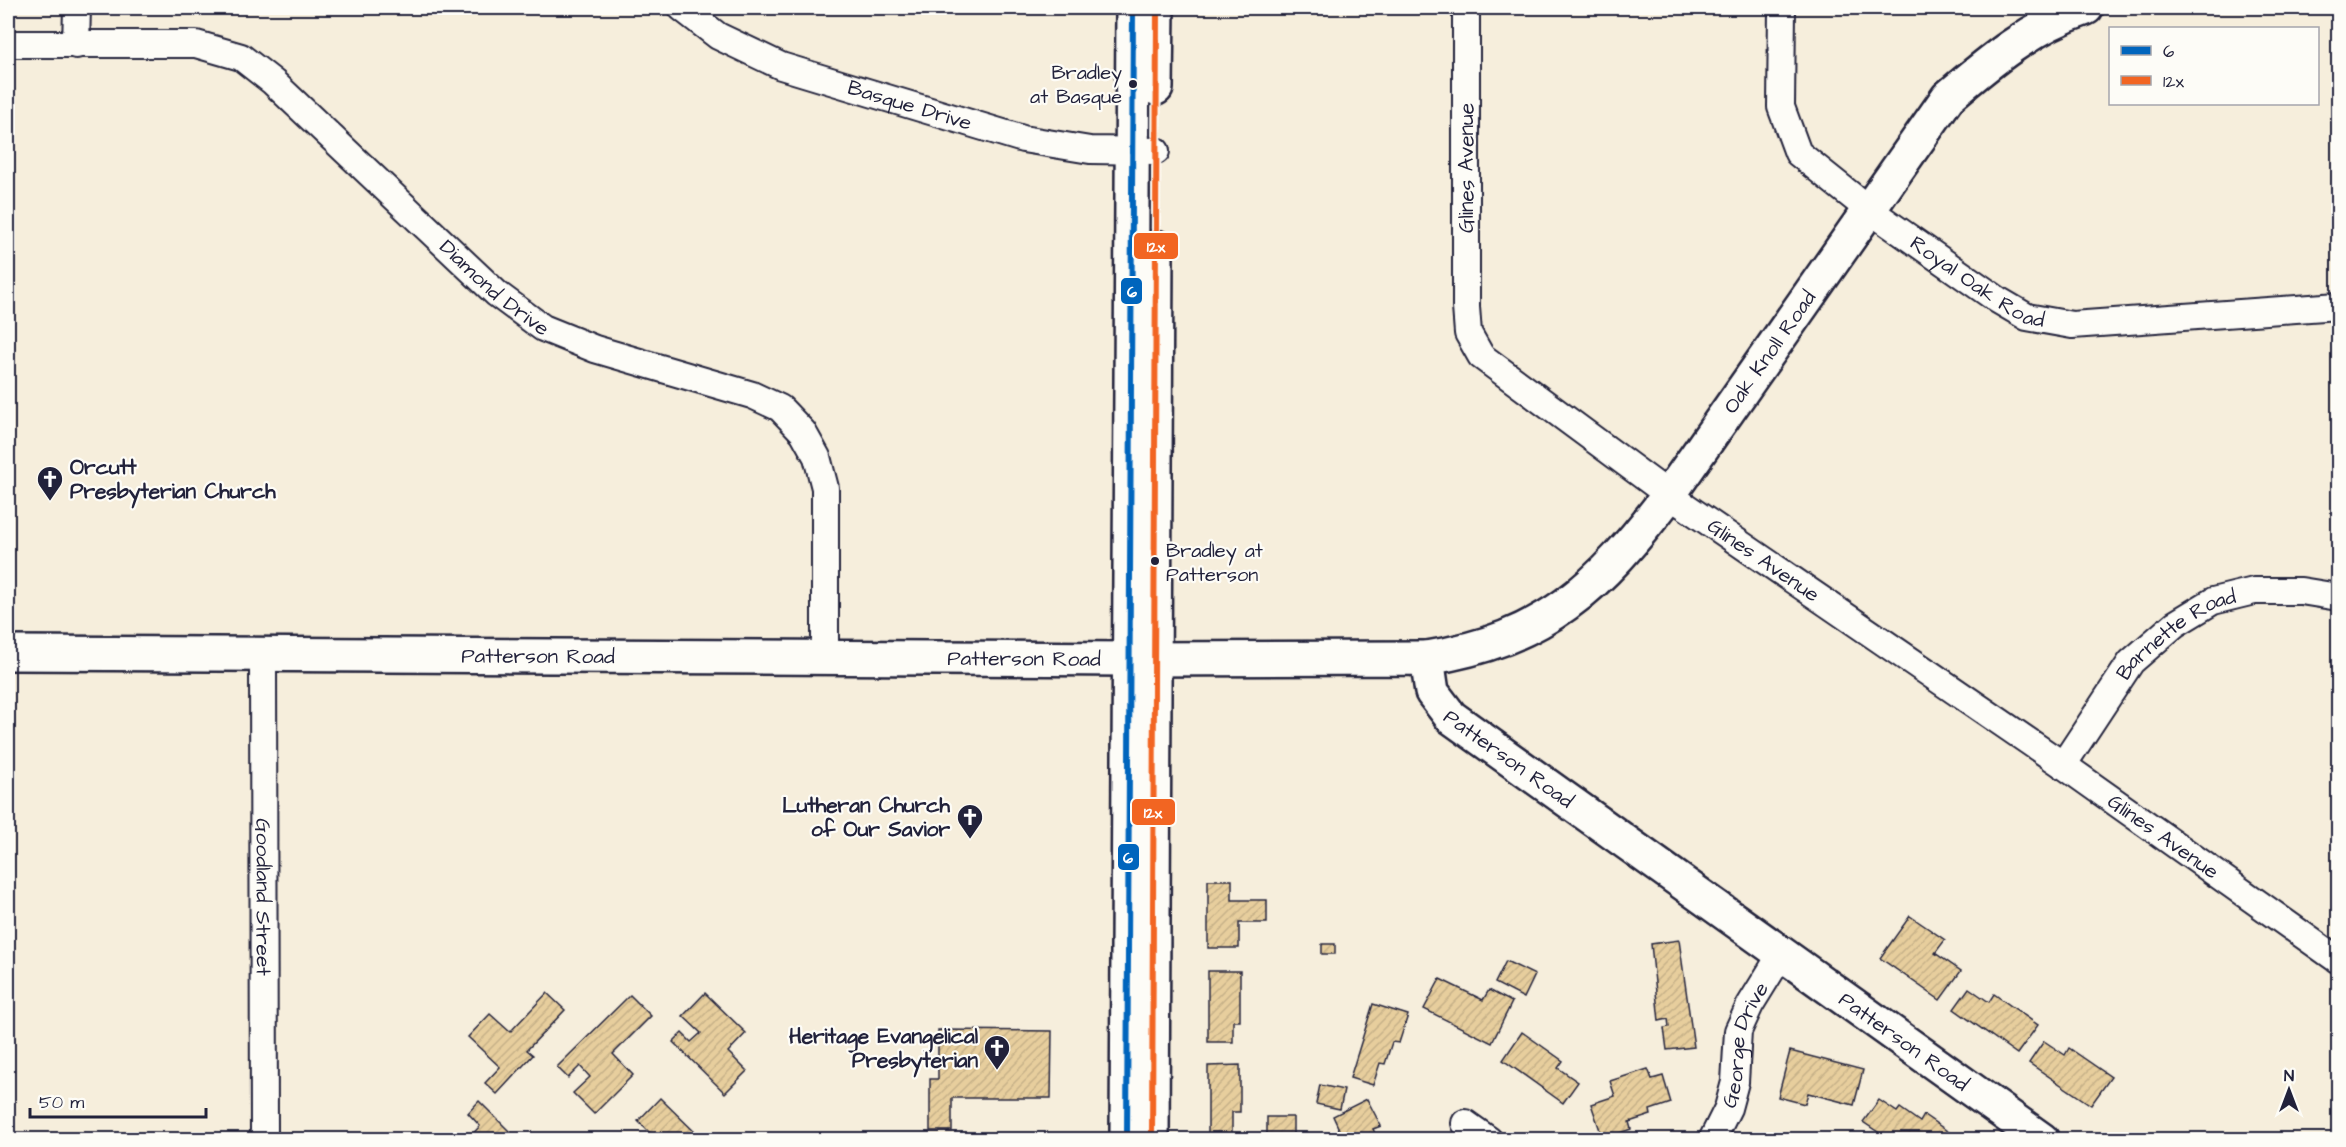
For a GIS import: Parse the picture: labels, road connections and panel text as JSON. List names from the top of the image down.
{
  "streets": {
    "street": [
      "Basque Drive",
      "Glines Avenue",
      "Royal Oak Road",
      "Diamond Drive",
      "Oak Knoll Road",
      "Barnette Road",
      "Patterson Road",
      "Goodland Street",
      "George Drive"
    ]
  },
  "crossings": [
    ["Glines Avenue", "Oak Knoll Road"],
    ["Glines Avenue", "Barnette Road"],
    ["Royal Oak Road", "Oak Knoll Road"],
    ["Diamond Drive", "Patterson Road"],
    ["Oak Knoll Road", "Patterson Road"],
    ["Patterson Road", "Goodland Street"],
    ["Patterson Road", "George Drive"]
  ],
  "places": {
    "other": ["Bradley at Basque", "Bradley at Patterson"],
    "church": ["Orcutt Presbyterian Church", "Lutheran Church of Our Savior", "Heritage Evangelical Presbyterian"]
  },
  "lines": ["transit line 6", "transit line 12x"],
  "legend": ["6", "12x"],
  "scale_bar": "50 m",
  "north": "top"
}
